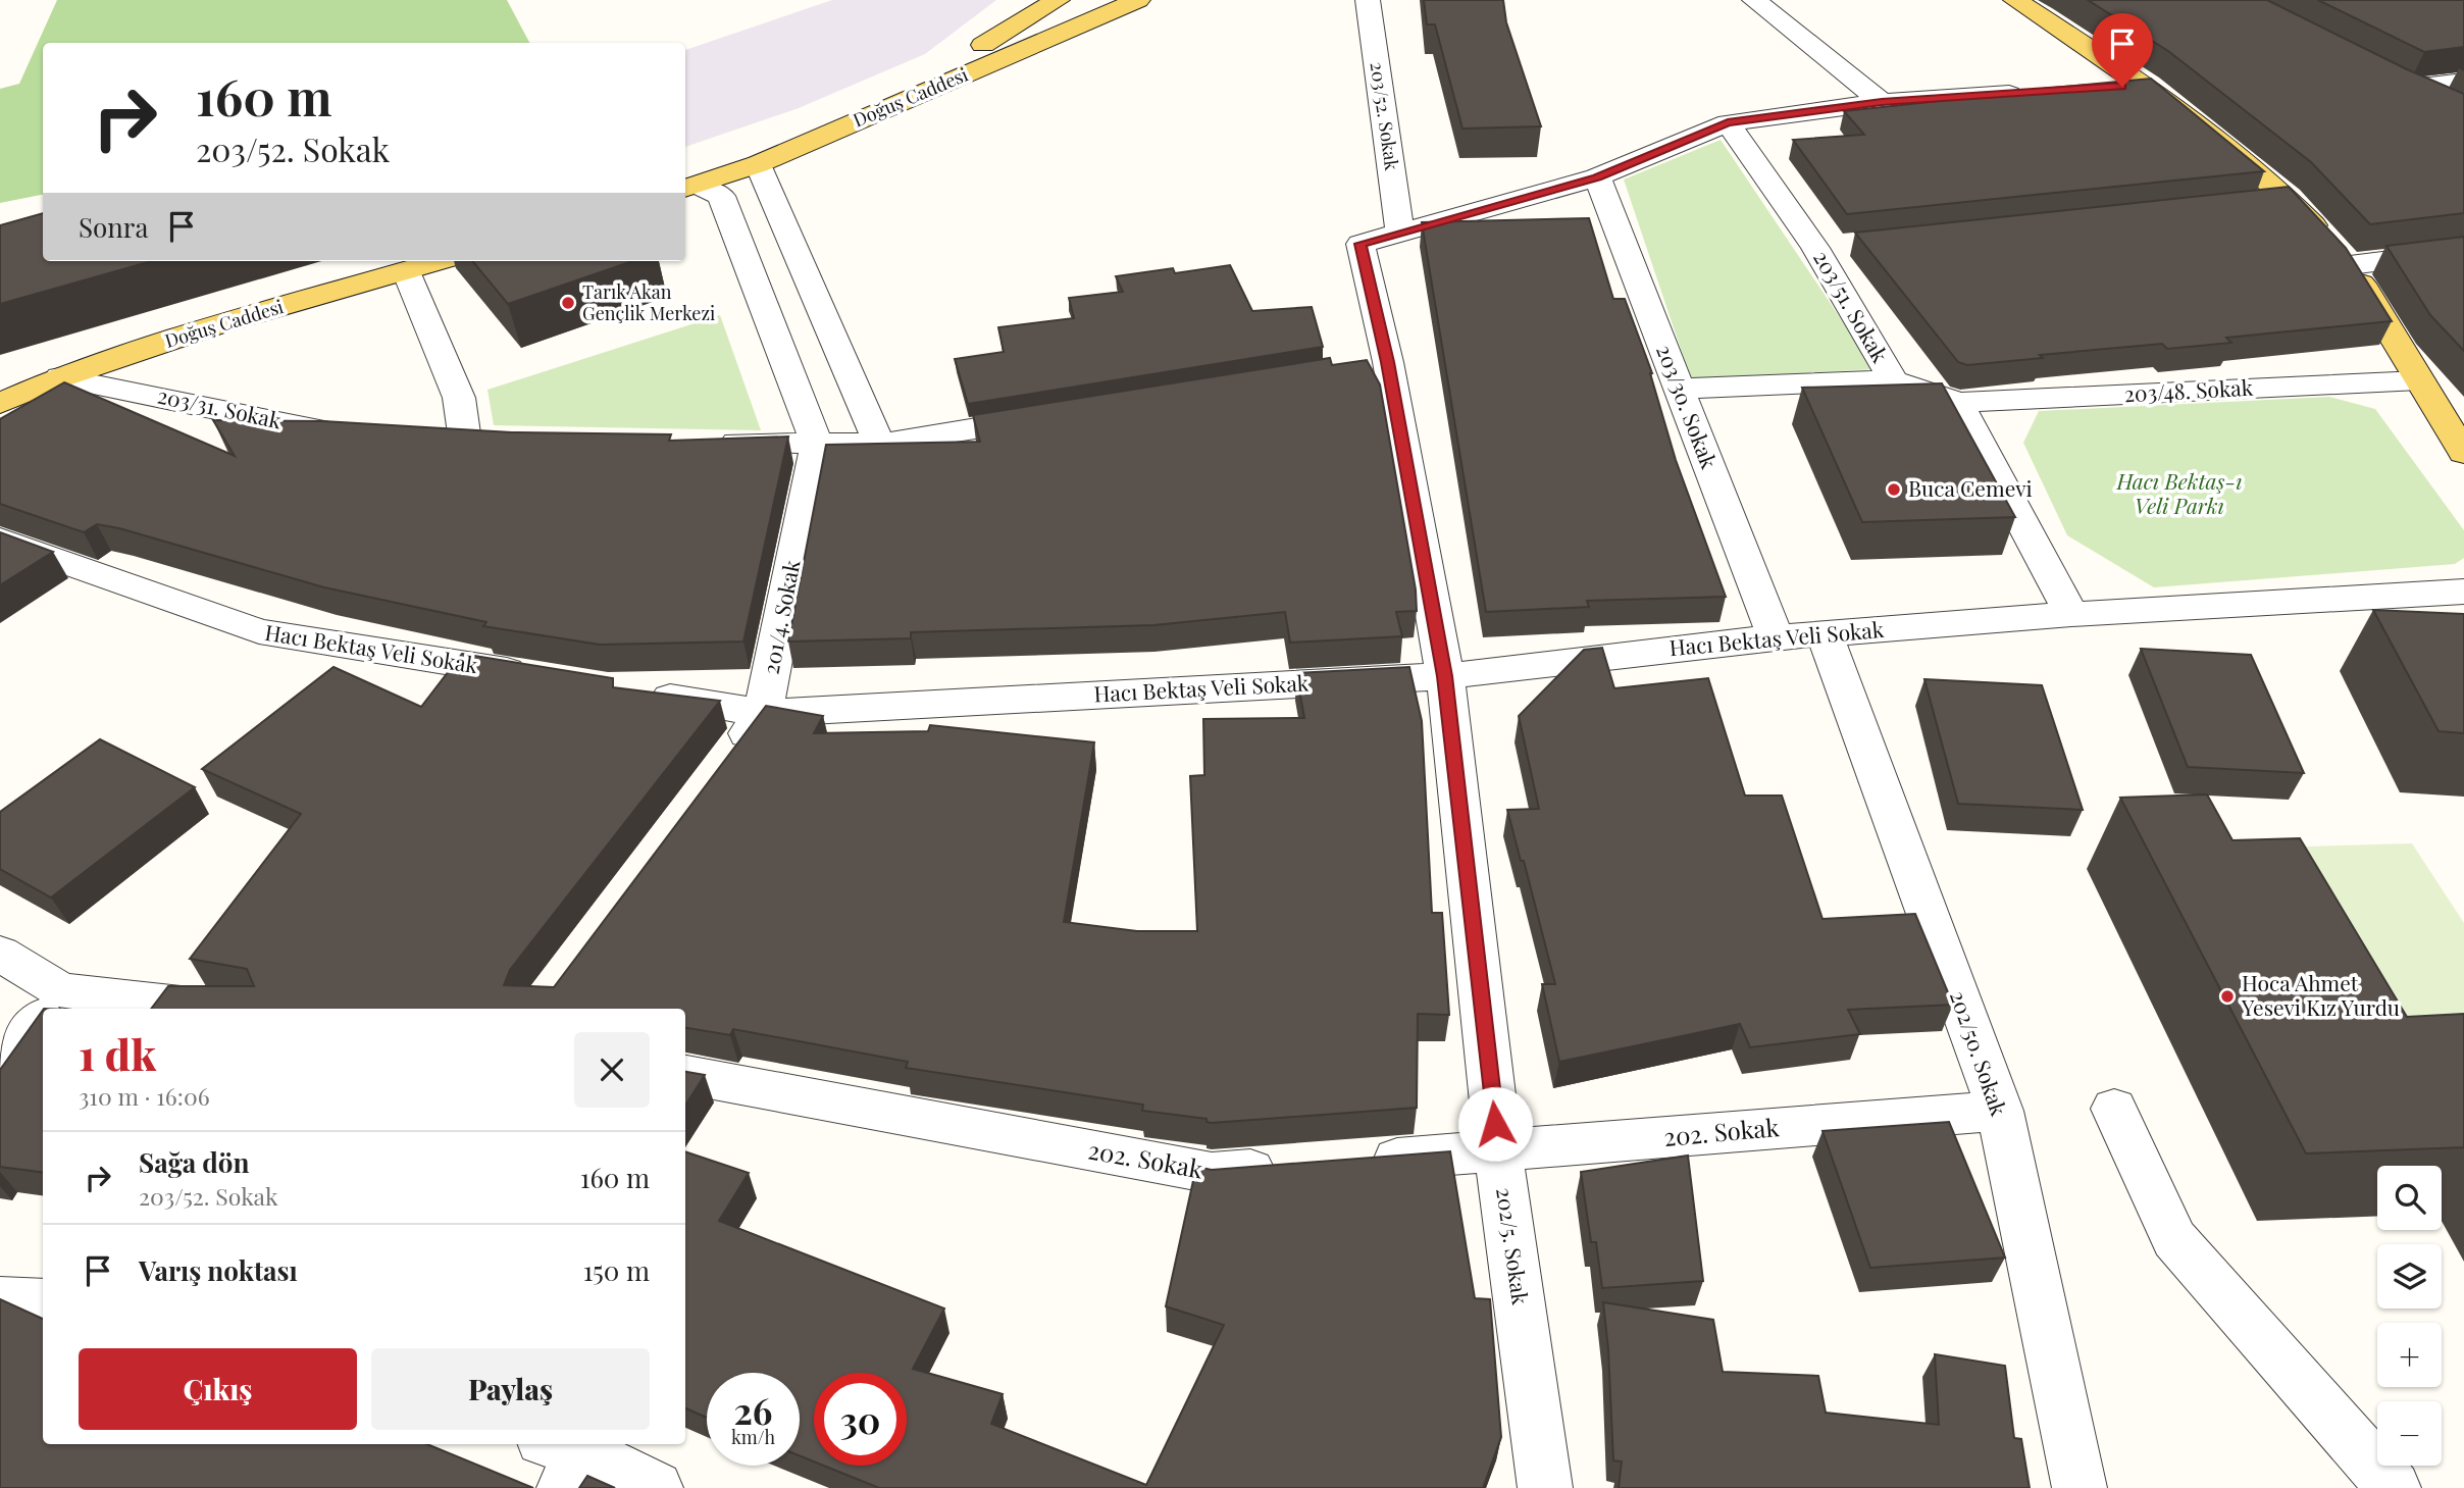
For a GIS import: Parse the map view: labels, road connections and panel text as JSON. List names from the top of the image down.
{
  "streets": {
    "main road": ["Doğuş Caddesi"],
    "street": [
      "203/52. Sokak",
      "203/51. Sokak",
      "203/48. Sokak",
      "203/30. Sokak",
      "203/31. Sokak",
      "201/4. Sokak",
      "Hacı Bektaş Veli Sokak",
      "202/50. Sokak",
      "202. Sokak",
      "202/5. Sokak"
    ]
  },
  "crossings": [
    ["Doğuş Caddesi", "203/31. Sokak"],
    ["203/52. Sokak", "202/5. Sokak"],
    ["203/51. Sokak", "203/48. Sokak"],
    ["203/30. Sokak", "Hacı Bektaş Veli Sokak"],
    ["201/4. Sokak", "Hacı Bektaş Veli Sokak"],
    ["Hacı Bektaş Veli Sokak", "202/50. Sokak"],
    ["Hacı Bektaş Veli Sokak", "202/5. Sokak"],
    ["202/50. Sokak", "202. Sokak"],
    ["202. Sokak", "202/5. Sokak"]
  ],
  "parks": ["Hacı Bektaş-ı Veli Parkı"],
  "places": ["Tarık Akan Gençlik Merkezi", "Buca Cemevi", "Hoca Ahmet Yesevi Kız Yurdu"],
  "page": {
    "turn": ["160 m", "203/52. Sokak"],
    "then": "Sonra",
    "heading": ["1 dk", "310 m · 16:06"],
    "list": [
      {
        "name": "Sağa dön",
        "note": "203/52. Sokak",
        "value": "160 m"
      },
      {
        "name": "Varış noktası",
        "value": "150 m"
      }
    ],
    "map_buttons": ["+", "−"],
    "buttons": ["Çıkış", "Paylaş"],
    "speed": "26 km/h",
    "limit": "30"
  }
}
